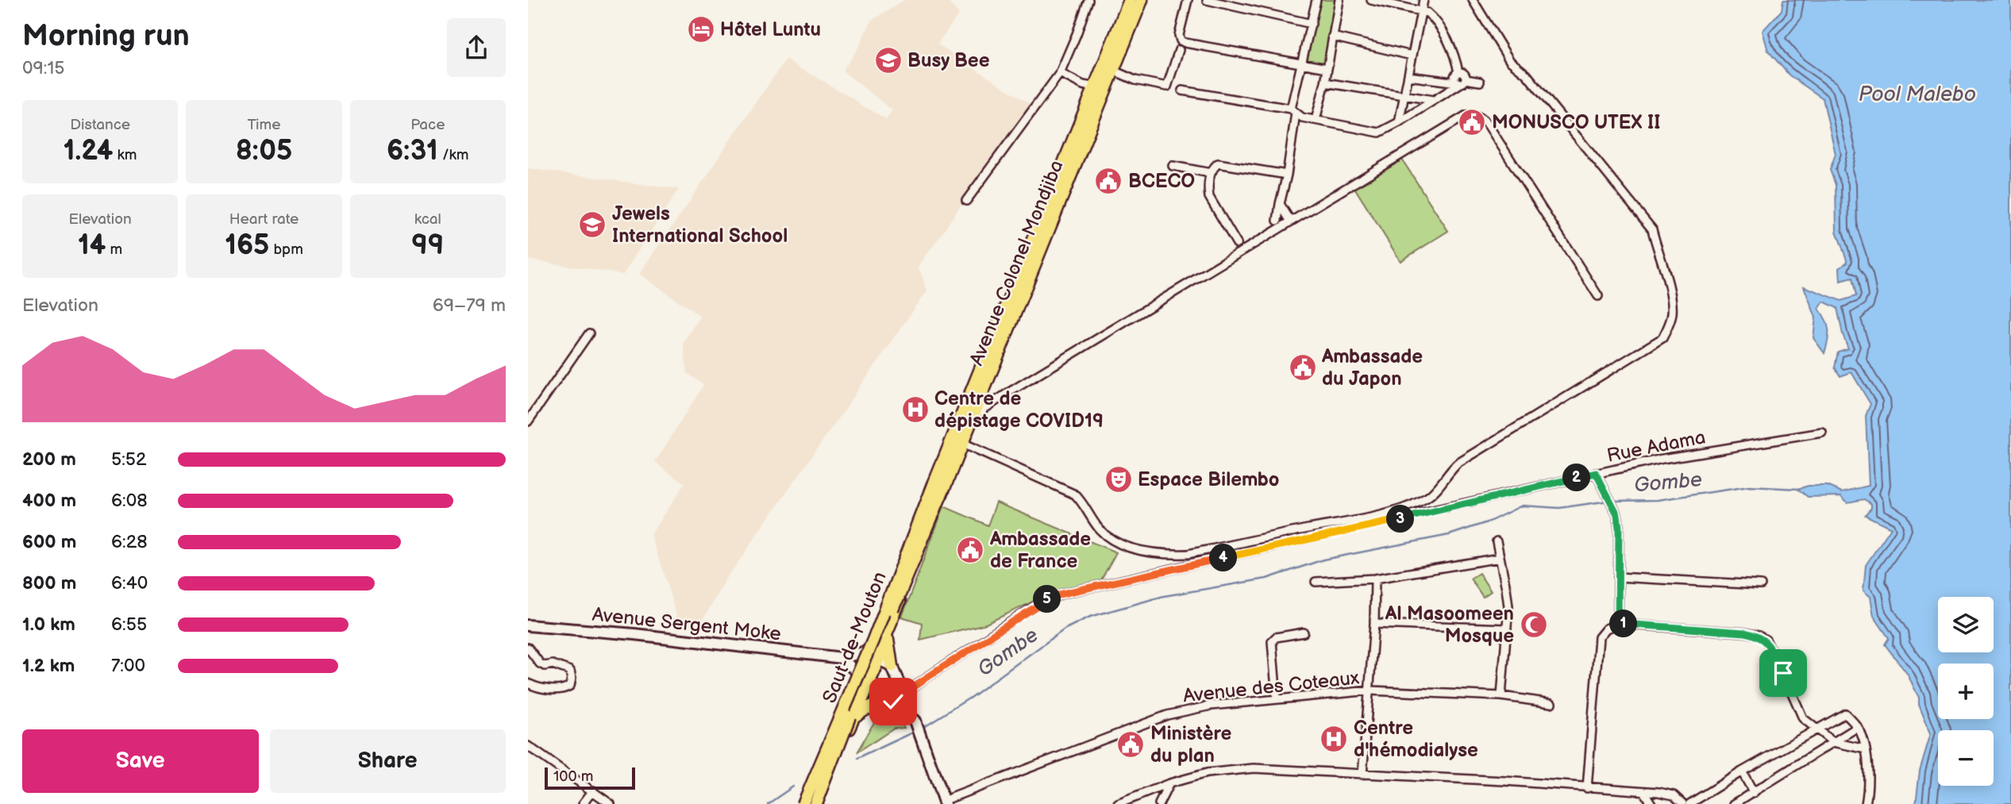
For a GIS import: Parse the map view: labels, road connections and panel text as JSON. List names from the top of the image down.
{
  "streets": {
    "main road": ["Avenue Colonel Mondjiba", "Avenue Sergent Moke", "Saut-de-Mouton"],
    "street": ["Rue Adama", "Avenue des Coteaux"]
  },
  "crossings": [
    ["Avenue Colonel Mondjiba", "Saut-de-Mouton"]
  ],
  "water": ["Pool Malebo", "Gombe"],
  "places": {
    "hotel": ["Hôtel Luntu"],
    "school or university": ["Busy Bee", "Jewels International School"],
    "public building": [
      "MONUSCO UTEX II",
      "BCECO",
      "Ambassade du Japon",
      "Ambassade de France",
      "Ministère du plan"
    ],
    "hospital": ["Centre de dépistage COVID19", "Centre d'hémodialyse"],
    "theatre": ["Espace Bilembo"],
    "mosque": ["Al Masoomeen Mosque"]
  },
  "scale_bar": "100 m",
  "page": {
    "heading": ["Morning run", "09:15"],
    "stats": [
      ["Distance", "1.24 km"],
      ["Time", "8:05"],
      ["Pace", "6:31 /km"],
      ["Elevation", "14 m"],
      ["Heart rate", "165 bpm"],
      ["kcal", "99"]
    ],
    "chart": ["Elevation", "69–79 m"],
    "list": [
      {
        "name": "200 m",
        "note": "5:52"
      },
      {
        "name": "400 m",
        "note": "6:08"
      },
      {
        "name": "600 m",
        "note": "6:28"
      },
      {
        "name": "800 m",
        "note": "6:40"
      },
      {
        "name": "1.0 km",
        "note": "6:55"
      },
      {
        "name": "1.2 km",
        "note": "7:00"
      }
    ],
    "pins": [
      "2",
      "3",
      "4",
      "5",
      "1"
    ],
    "map_buttons": ["+", "−"],
    "buttons": ["Save", "Share"],
    "scale": "100 m"
  }
}
